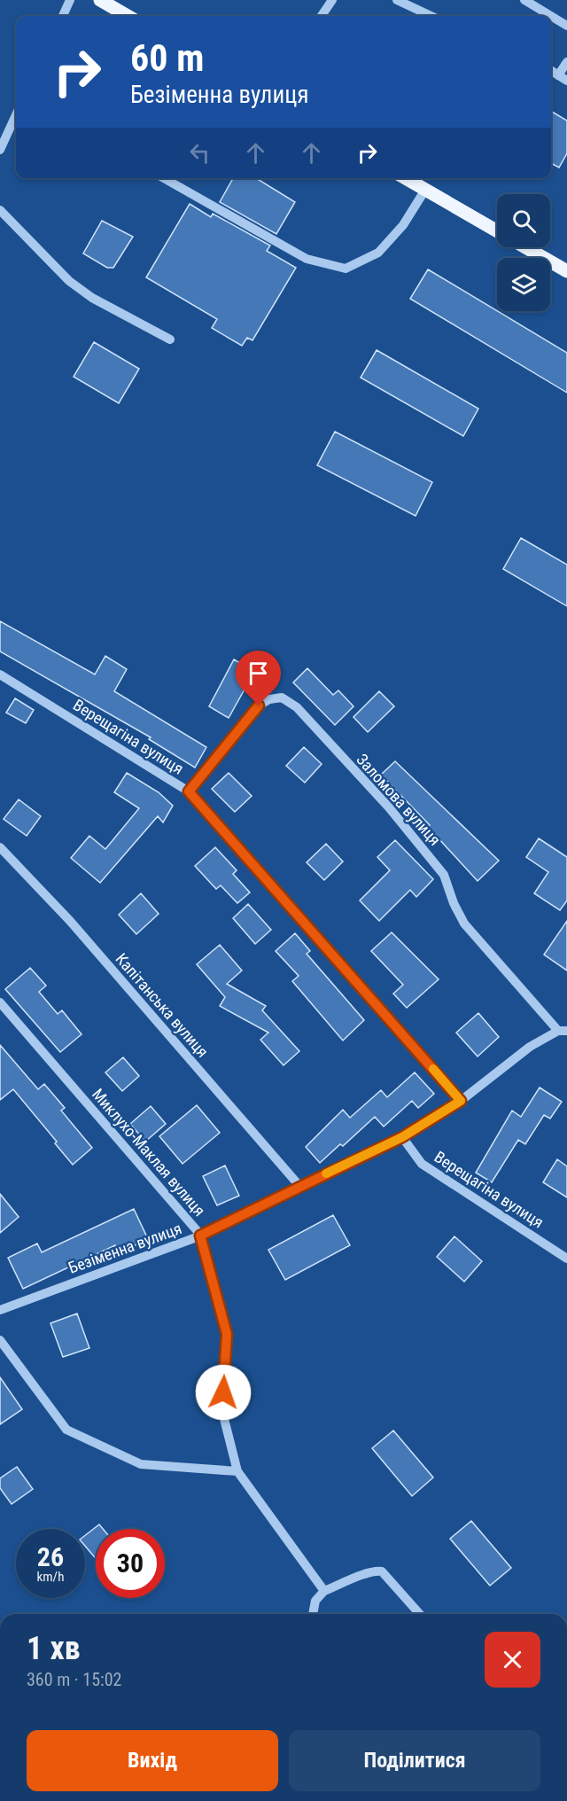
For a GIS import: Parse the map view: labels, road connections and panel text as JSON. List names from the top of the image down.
{
  "streets": {
    "street": [
      "Верещагіна вулиця",
      "Заломова вулиця",
      "Капітанська вулиця",
      "Миклухо-Маклая вулиця",
      "Безіменна вулиця"
    ]
  },
  "crossings": [
    ["Верещагіна вулиця", "Заломова вулиця"],
    ["Верещагіна вулиця", "Безіменна вулиця"],
    ["Заломова вулиця", "Безіменна вулиця"],
    ["Капітанська вулиця", "Безіменна вулиця"],
    ["Миклухо-Маклая вулиця", "Безіменна вулиця"]
  ],
  "page": {
    "turn": ["60 m", "Безіменна вулиця"],
    "speed": "26 km/h",
    "limit": "30",
    "heading": ["1 хв", "360 m · 15:02"],
    "buttons": ["Вихід", "Поділитися"]
  }
}
